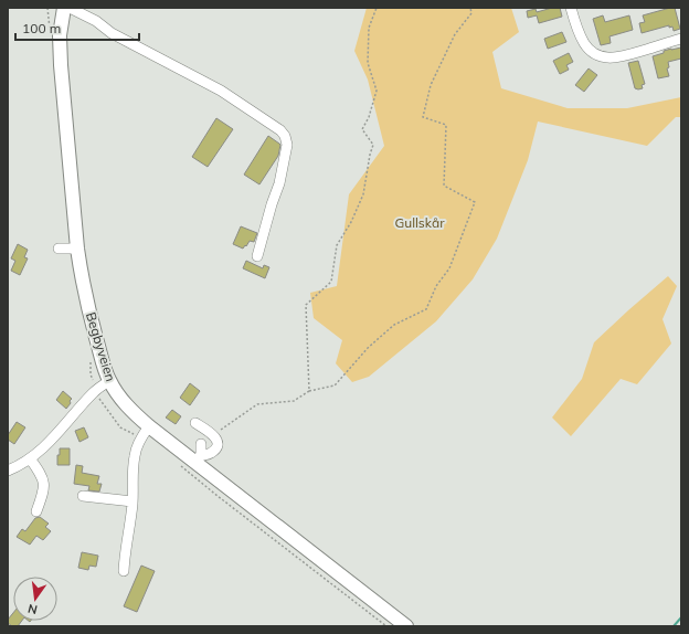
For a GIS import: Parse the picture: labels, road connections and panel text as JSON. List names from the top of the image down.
{
  "streets": {
    "main road": ["Begbyveien"]
  },
  "parks": ["Gullskår"],
  "scale_bar": "100 m",
  "north": "bottom"
}
